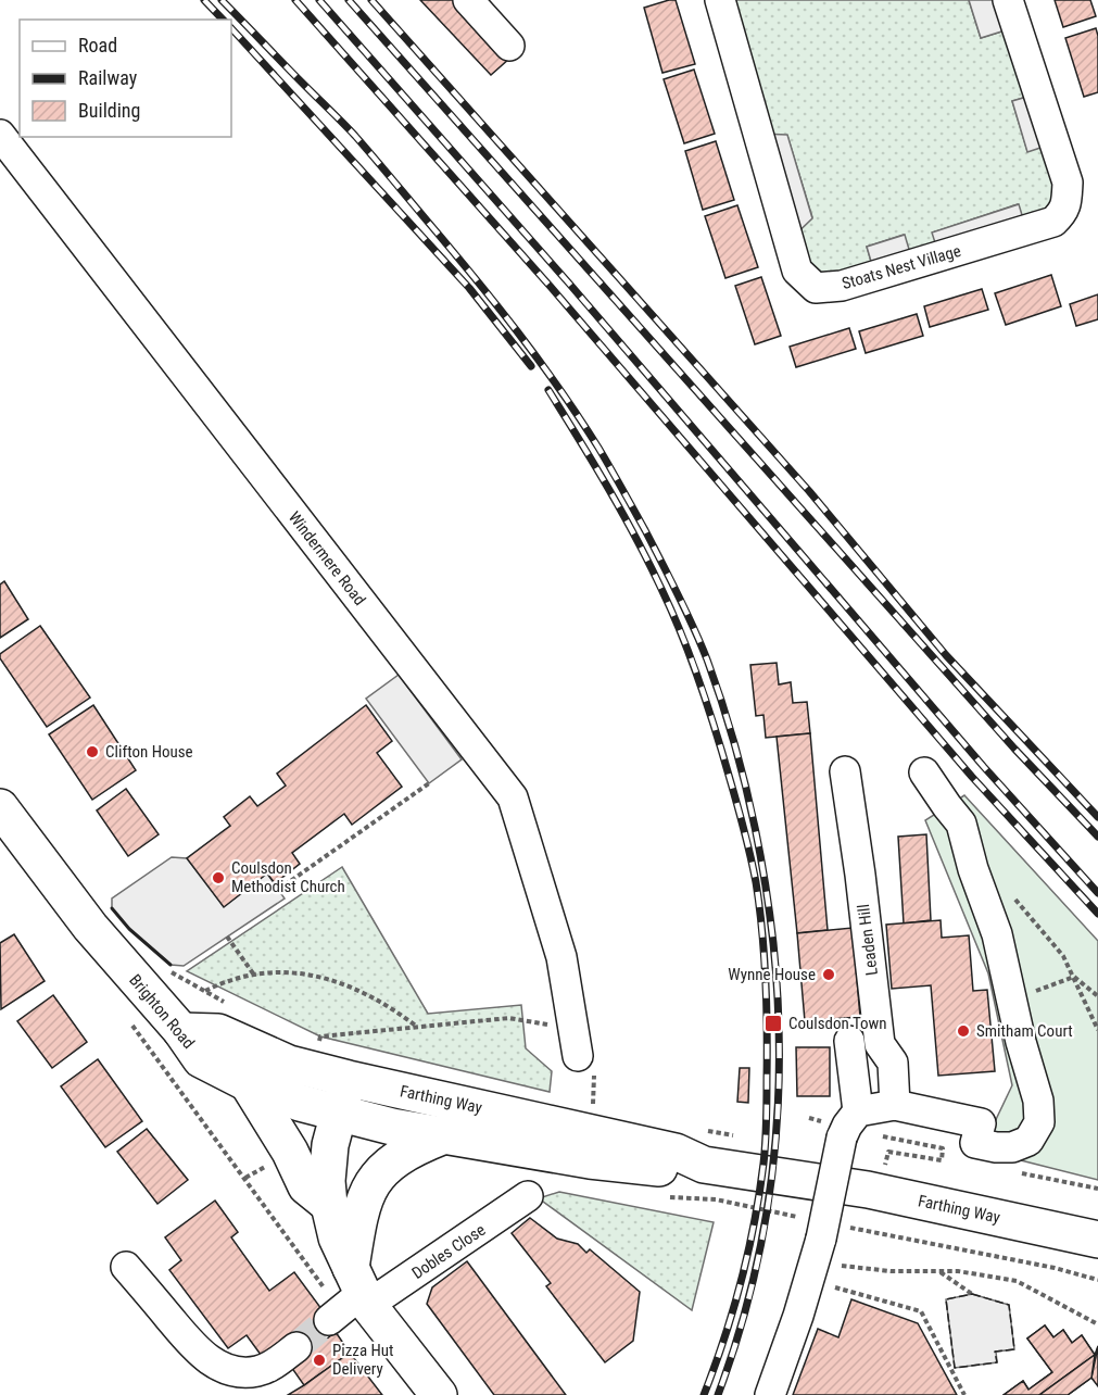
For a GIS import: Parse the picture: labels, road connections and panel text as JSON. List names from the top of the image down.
{
  "streets": {
    "main road": ["Brighton Road", "Farthing Way"],
    "street": [
      "Stoats Nest Village",
      "Windermere Road",
      "Leaden Hill",
      "Dobles Close"
    ]
  },
  "crossings": [
    ["Brighton Road", "Farthing Way"]
  ],
  "places": {
    "other": [
      "Clifton House",
      "Coulsdon Methodist Church",
      "Wynne House",
      "Smitham Court",
      "Pizza Hut Delivery"
    ],
    "transit": ["Coulsdon Town"]
  },
  "legend": ["Road", "Railway", "Building"]
}
